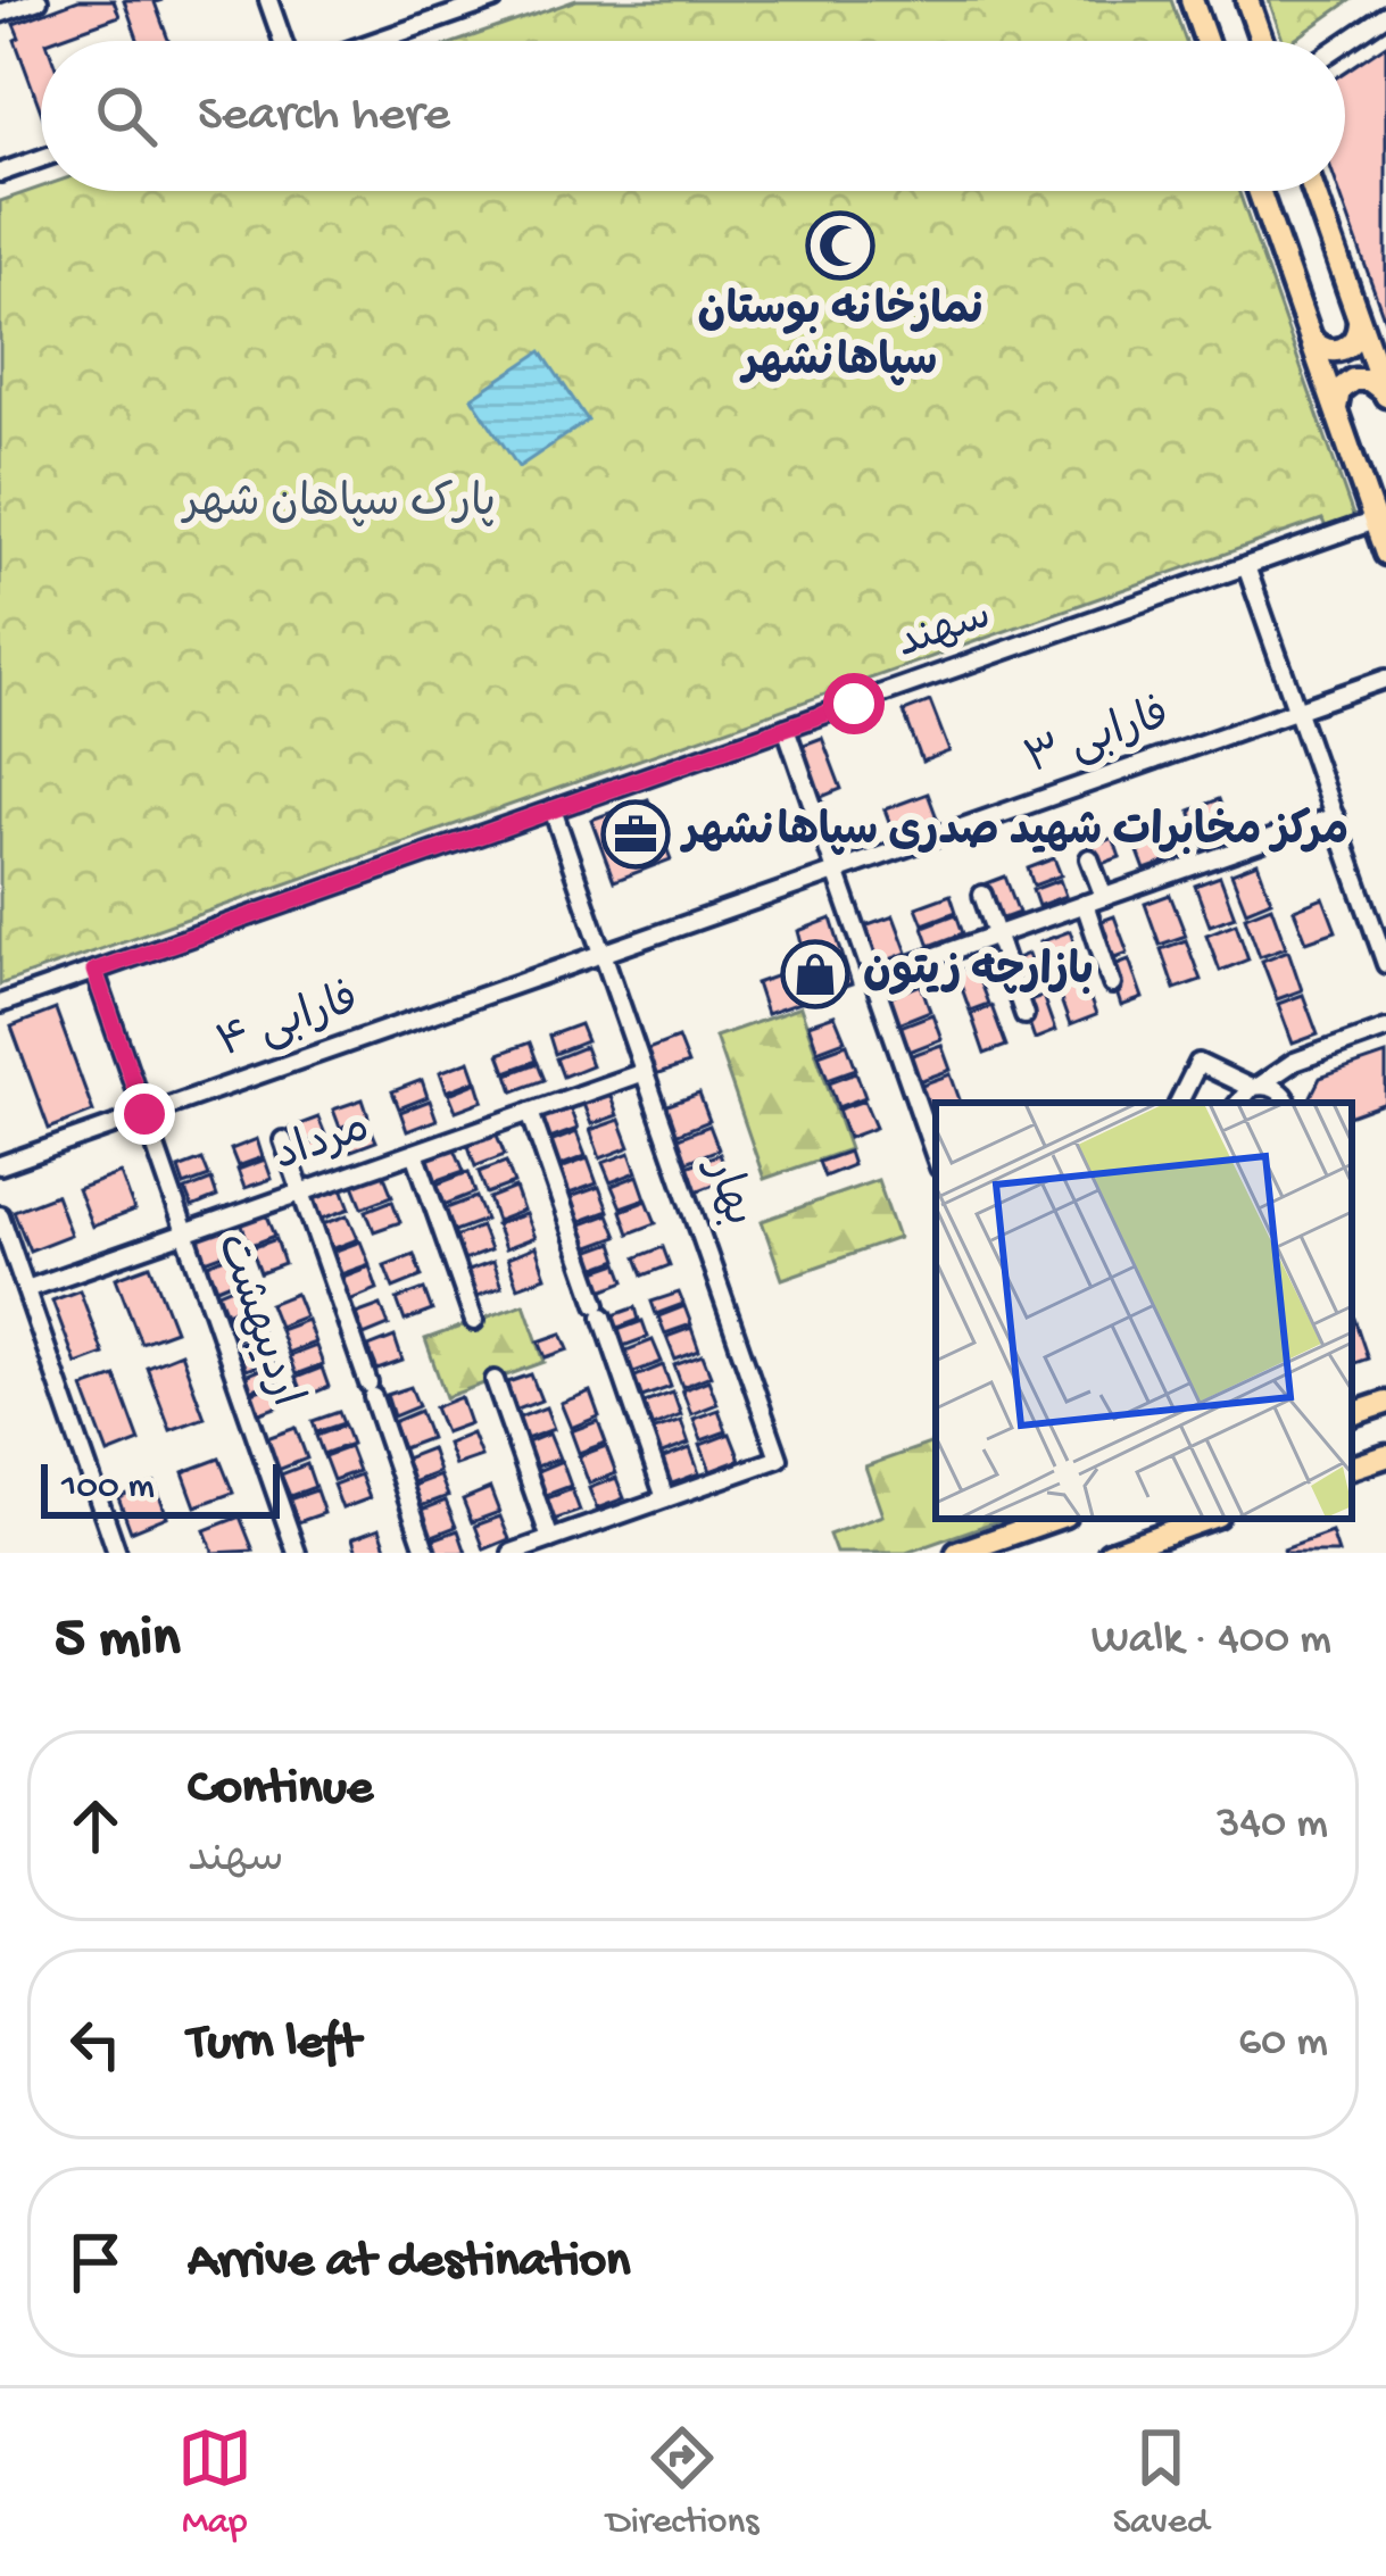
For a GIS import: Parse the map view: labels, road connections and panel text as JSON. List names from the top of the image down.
{
  "streets": {
    "street": [
      "سهند",
      "فارابی ۳",
      "فارابی ۴",
      "مرداد",
      "بهار",
      "اردیبهشت"
    ]
  },
  "crossings": [
    ["سهند", "بهار"],
    ["سهند", "اردیبهشت"],
    ["فارابی ۳", "فارابی ۴"],
    ["فارابی ۳", "بهار"],
    ["فارابی ۴", "بهار"],
    ["فارابی ۴", "اردیبهشت"],
    ["مرداد", "بهار"],
    ["مرداد", "اردیبهشت"]
  ],
  "parks": ["پارک سپاهان شهر"],
  "places": {
    "mosque": ["نمازخانه بوستان سپاهانشهر"],
    "office": ["مرکز مخابرات شهید صدری سپاهانشهر"],
    "shop": ["بازارچه زیتون"]
  },
  "scale_bar": "100 m",
  "page": {
    "search": "Search here",
    "scale": "100 m",
    "heading": ["5 min", "Walk · 400 m"],
    "list": [
      ["Continue", "سهند", "340 m"],
      ["Turn left", "60 m"],
      "Arrive at destination"
    ],
    "nav": ["Map", "Directions", "Saved"]
  }
}
